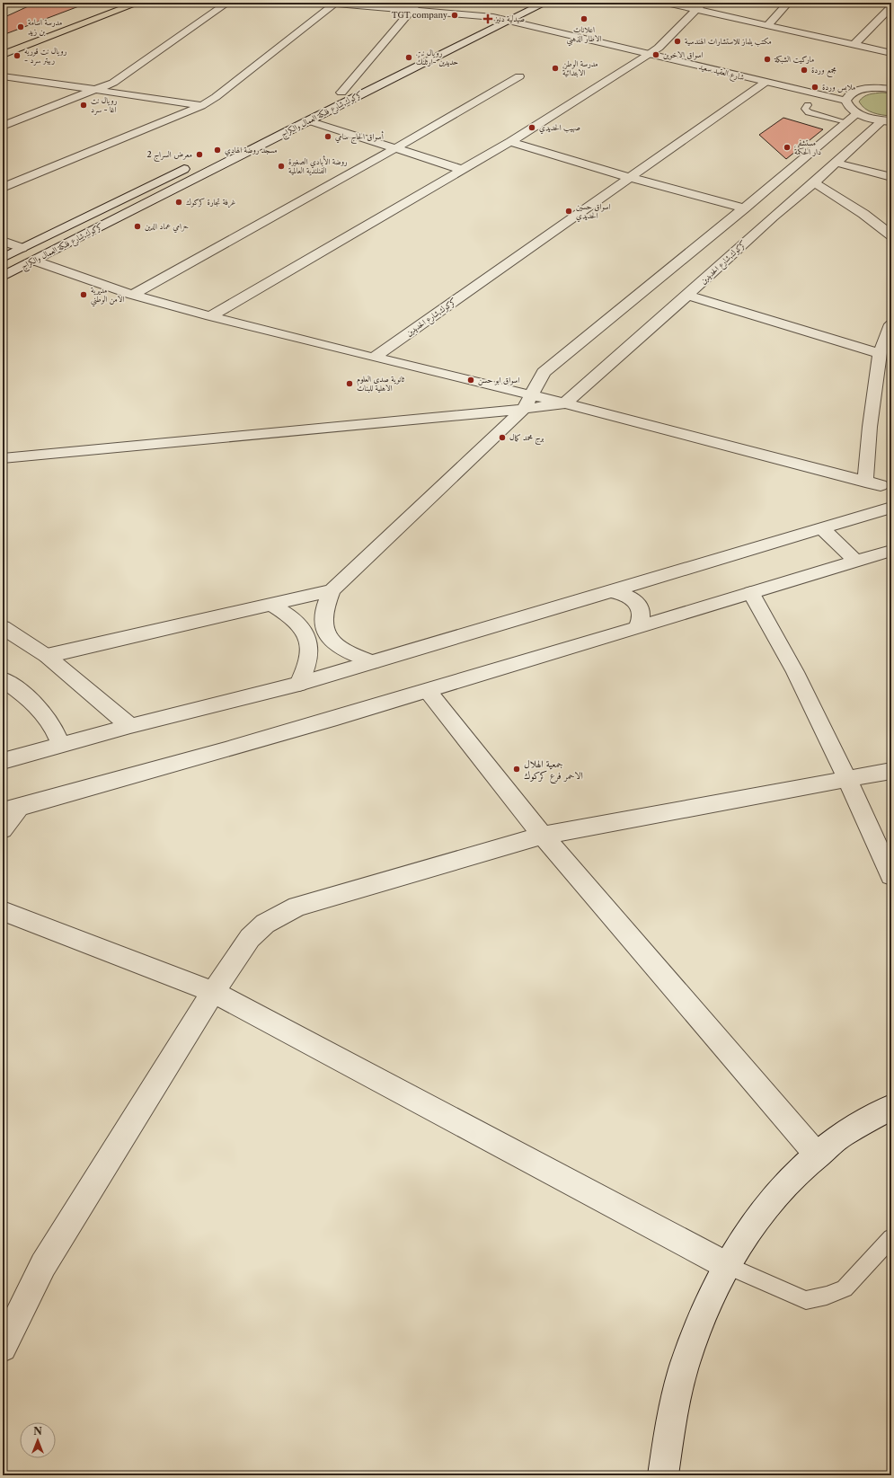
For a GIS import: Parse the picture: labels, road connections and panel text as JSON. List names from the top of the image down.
{
  "streets": {
    "street": ["شارع العقيد سعيد", "كركوك,شارع فلكة العمال والكراج", "كركوك,شارع الحديدين"]
  },
  "crossings": [
    ["شارع العقيد سعيد", "كركوك,شارع فلكة العمال والكراج"],
    ["شارع العقيد سعيد", "كركوك,شارع الحديدين"]
  ],
  "places": {
    "other": [
      "TGT company",
      "اعلانات الاطار الذهبي",
      "مدرسة اسامة بن زيد",
      "مكتب يلماز للاستشارات الهندسية",
      "اسواق الاخوين",
      "رويال نت قوريه - ربيتر سرد",
      "رويال نت حديدين -ارثلنكً",
      "ماركيت الشبكة",
      "مدرسة الوطن الابتدائية",
      "مجمع وردة",
      "ملابس وردة",
      "رويال نت اغا - سرد",
      "صهيب الحديدي",
      "أسواق الحاج سامي",
      "مستشفى دار الحكمة",
      "مسجد روضة الهادي",
      "معرض السراج 2",
      "روضة الأيادي الصغيرة الفنلندية العالمية",
      "غرفة تجارة كركوك",
      "اسواق حسين الحديدي",
      "حرامي عماد الدين",
      "مديرية الامن الوطني",
      "اسواق ابو حسن",
      "ثانوية صدى العلوم الاهلية للبنات",
      "برج محمد كمال",
      "جمعية الهلال الاحمر فرع كركوك"
    ],
    "health": ["صيدلية دنيز"]
  },
  "north": "top"
}
